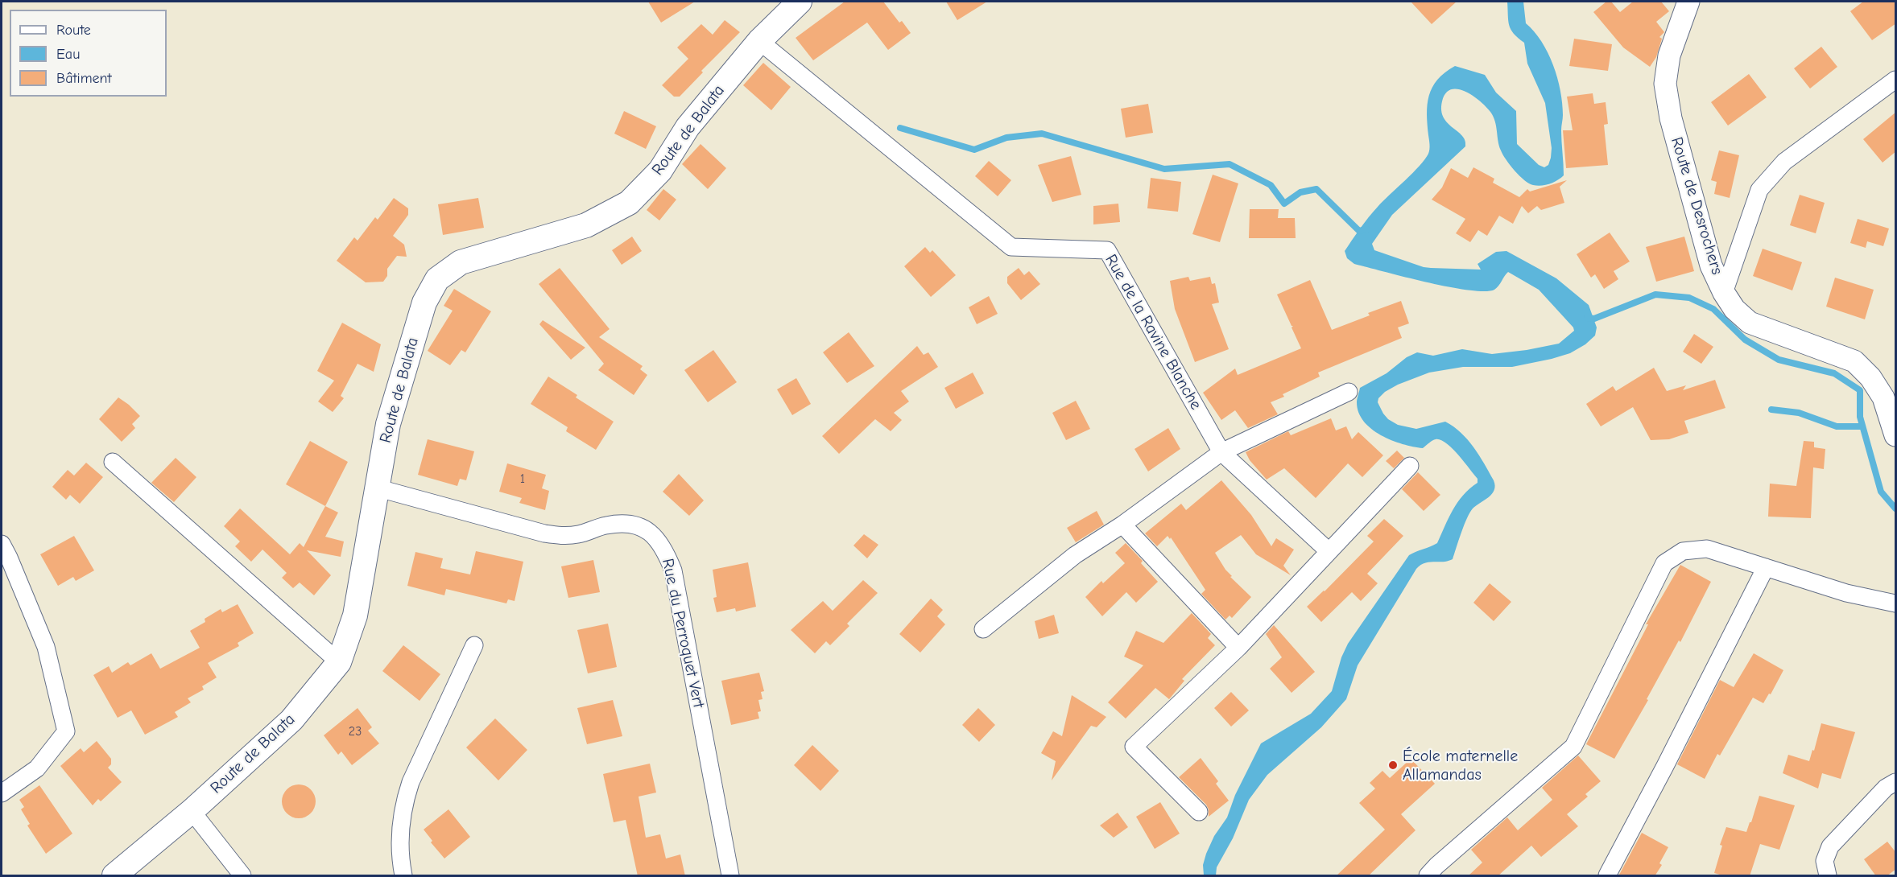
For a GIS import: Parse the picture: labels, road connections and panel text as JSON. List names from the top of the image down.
{
  "streets": {
    "main road": ["Route de Balata"],
    "street": ["Route de Desrochers", "Rue de la Ravine Blanche", "Rue du Perroquet Vert"]
  },
  "crossings": [
    ["Route de Balata", "Rue de la Ravine Blanche"],
    ["Route de Balata", "Rue du Perroquet Vert"]
  ],
  "places": ["École maternelle Allamandas"],
  "house_numbers": ["1", "23"],
  "legend": ["Route", "Eau", "Bâtiment"]
}
